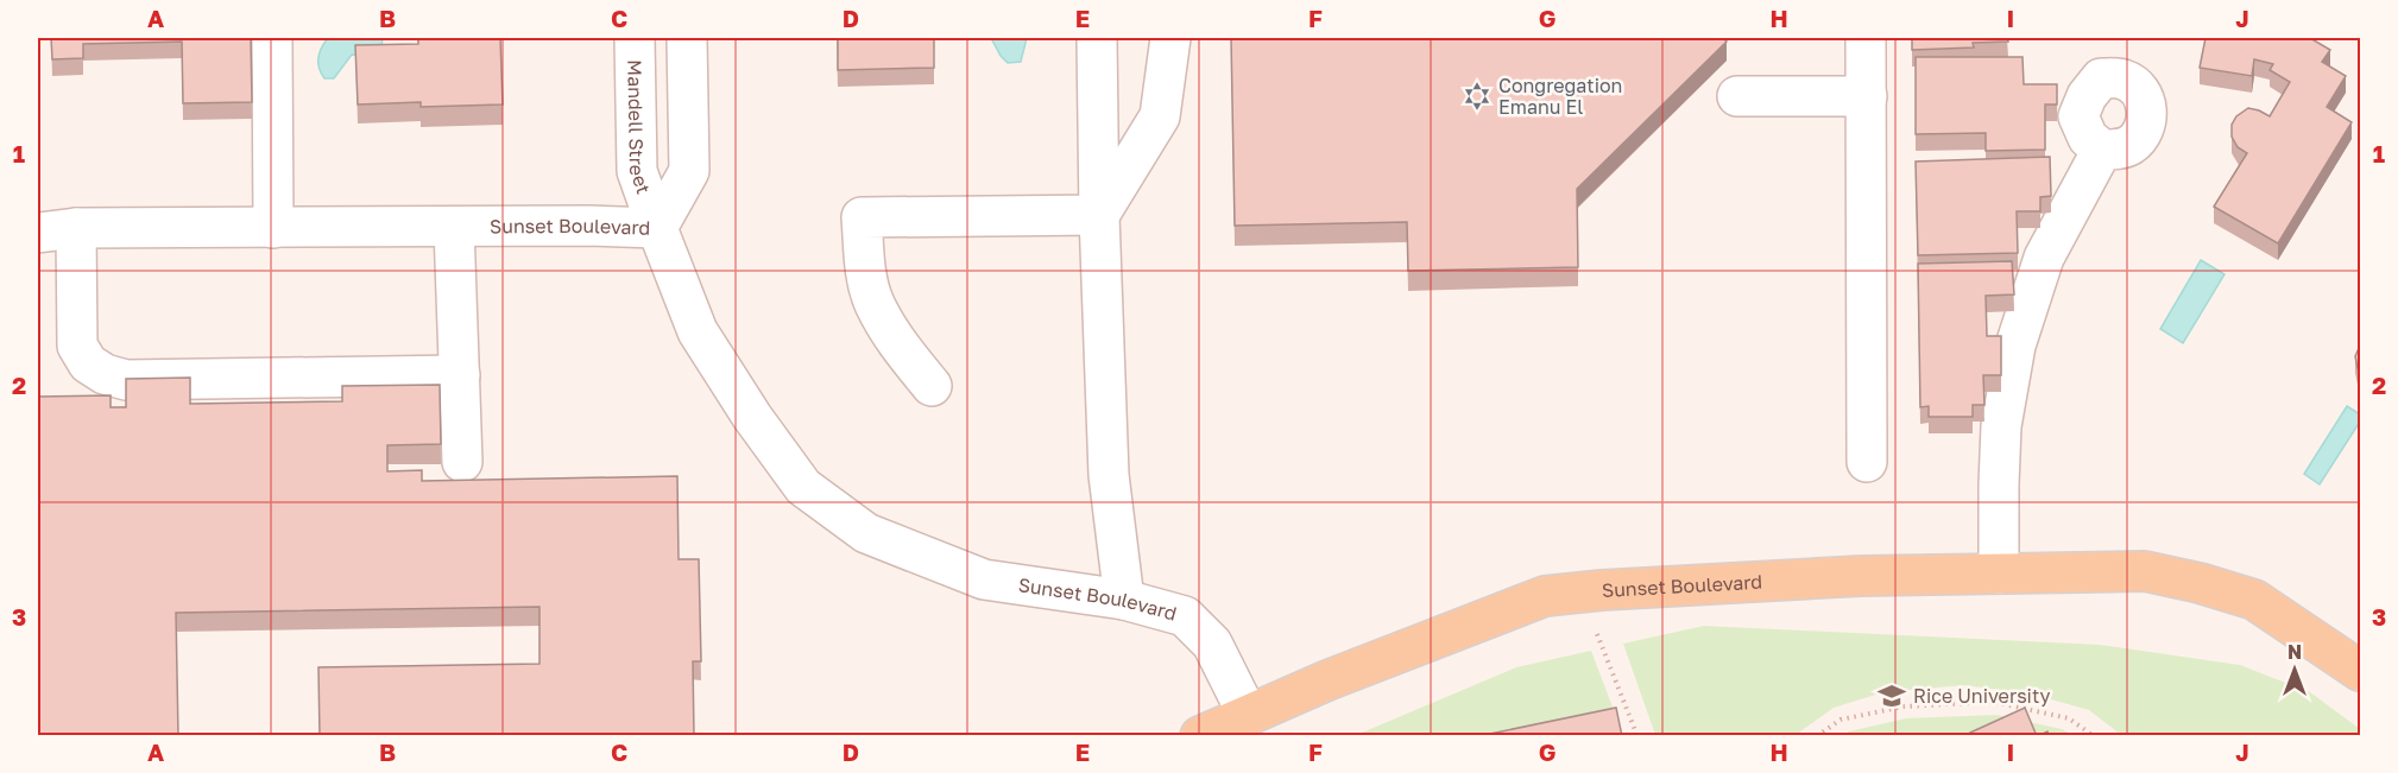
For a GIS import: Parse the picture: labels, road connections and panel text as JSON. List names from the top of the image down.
{
  "streets": {
    "main road": ["Sunset Boulevard"],
    "street": ["Mandell Street"]
  },
  "crossings": [
    ["Mandell Street", "Sunset Boulevard"]
  ],
  "places": {
    "synagogue": ["Congregation Emanu El"],
    "school or university": ["Rice University"]
  },
  "north": "top",
  "grid": {
    "columns": [
      "A",
      "B",
      "C",
      "D",
      "E",
      "F",
      "G",
      "H",
      "I",
      "J"
    ],
    "rows": ["1", "2", "3"]
  }
}
